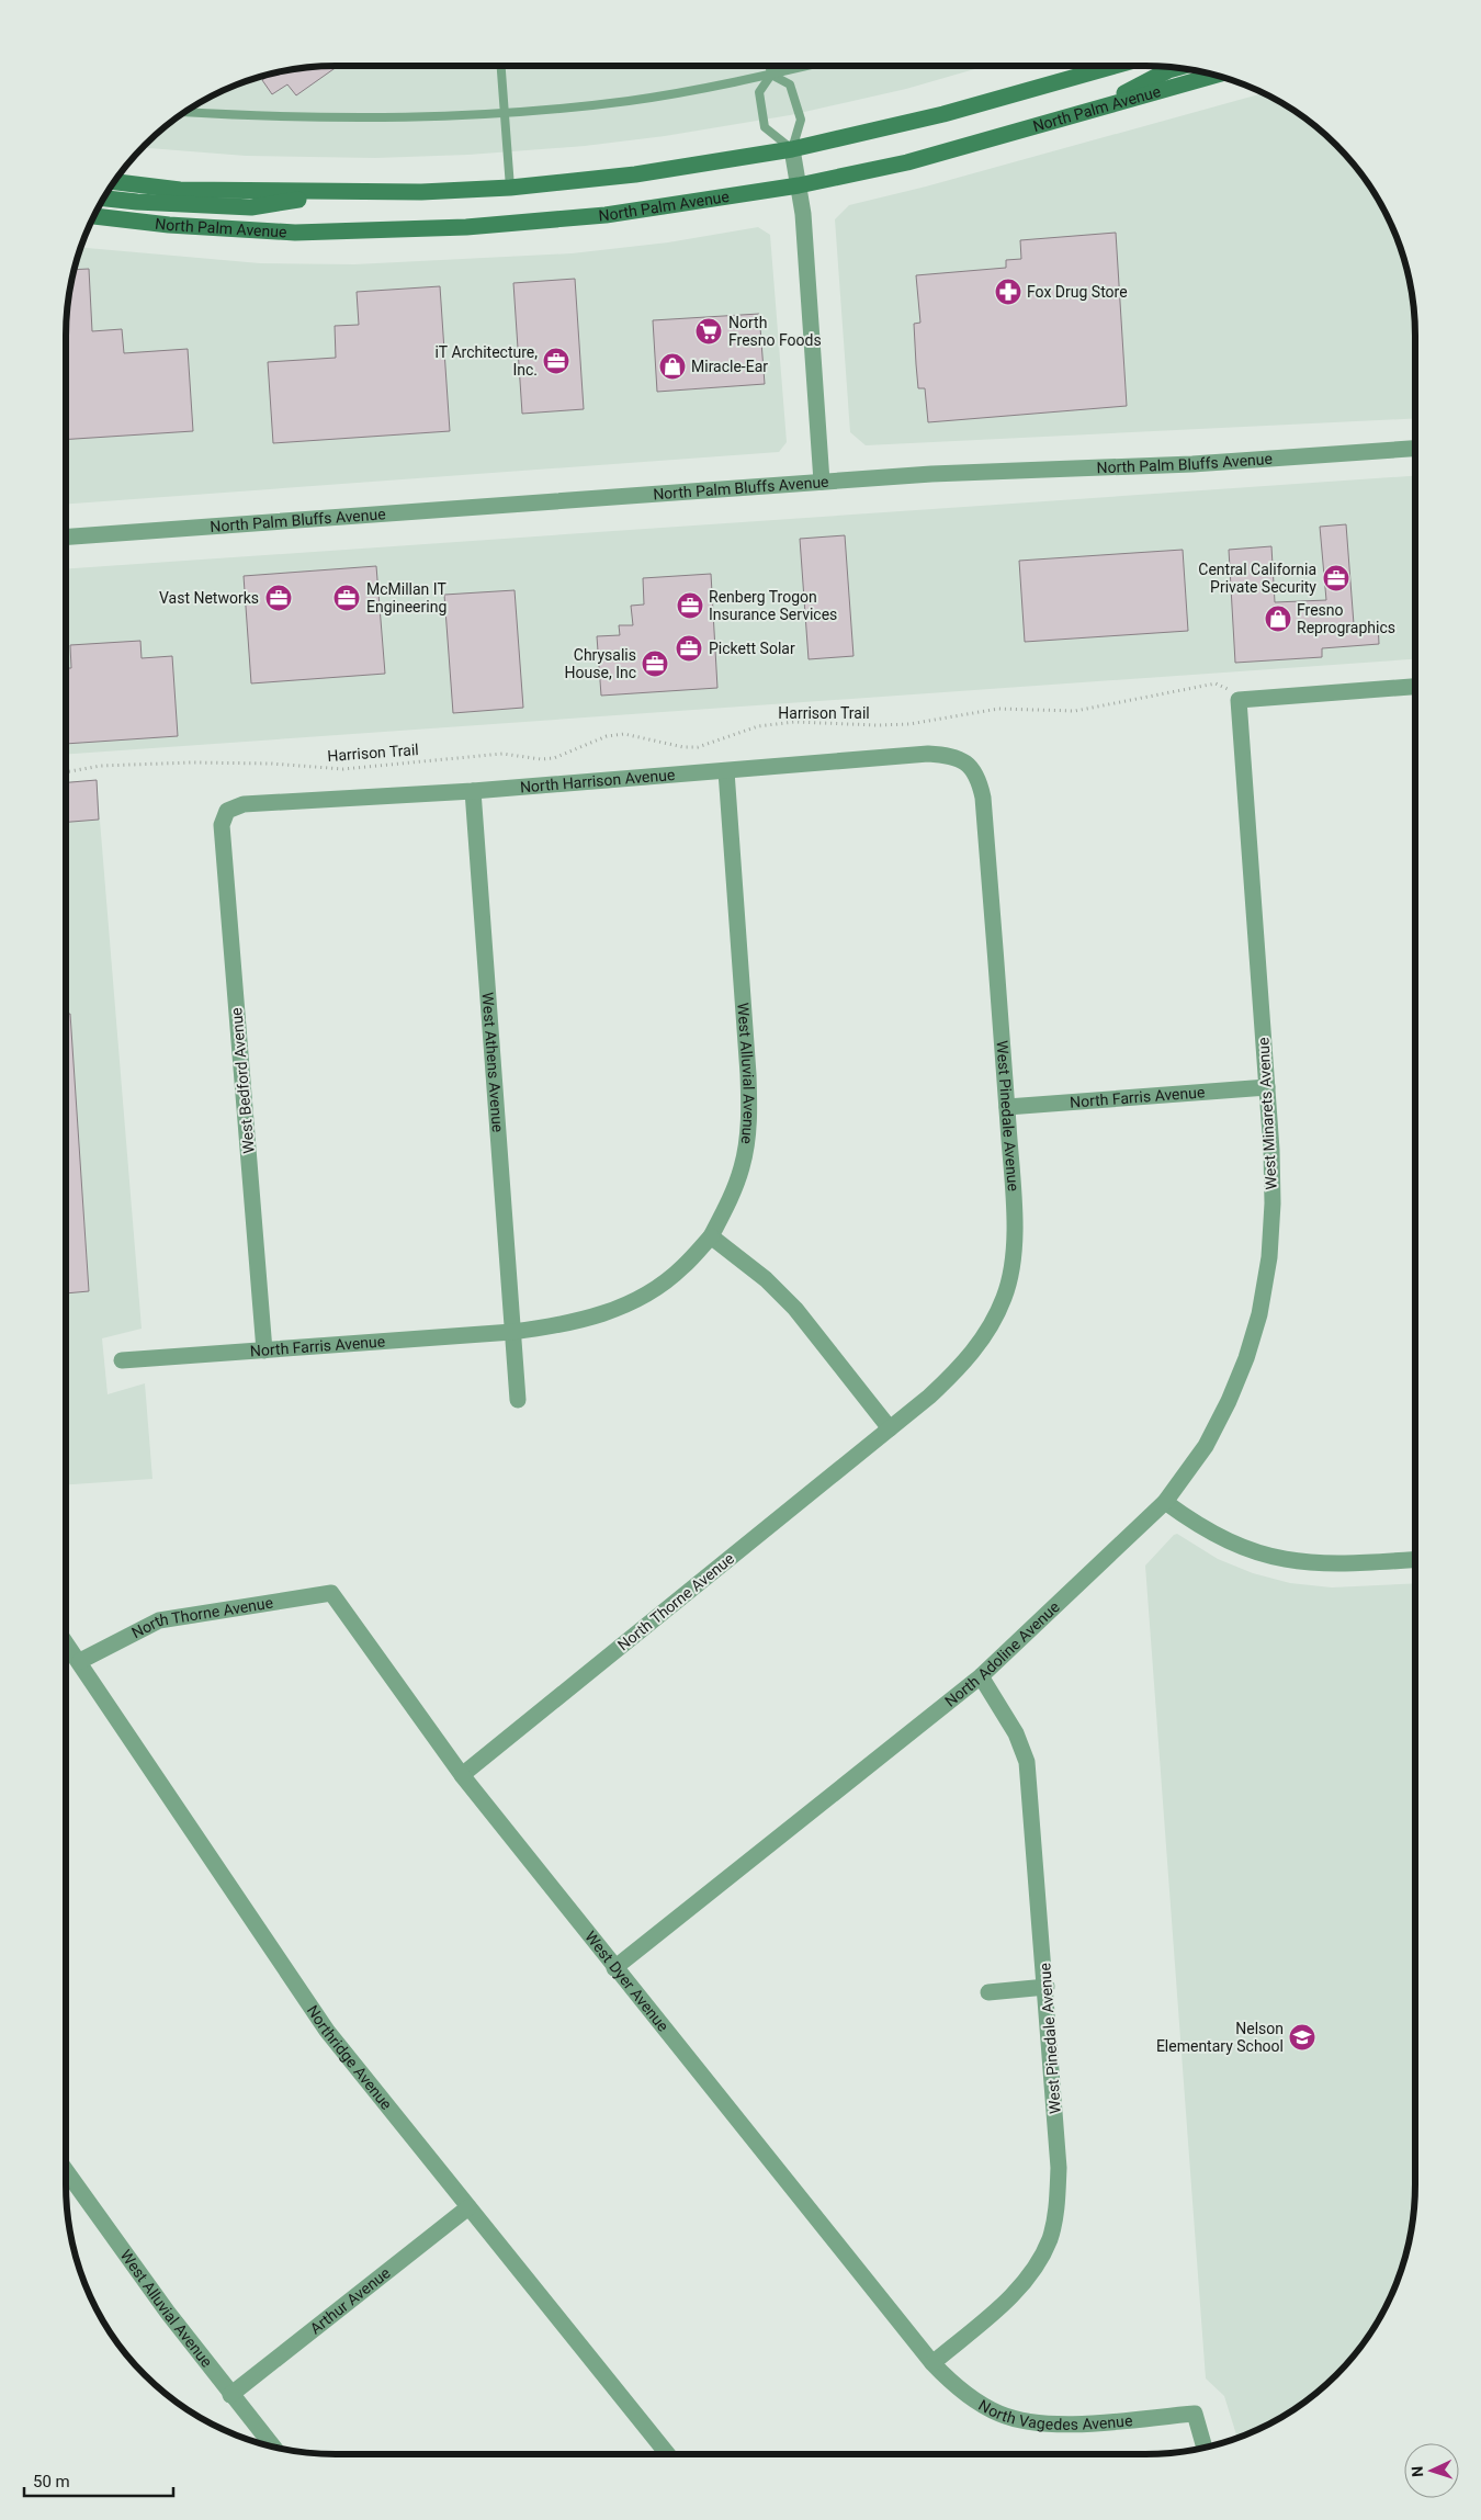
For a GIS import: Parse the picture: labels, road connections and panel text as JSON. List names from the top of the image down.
{
  "streets": {
    "main road": ["North Palm Avenue"],
    "street": [
      "North Palm Bluffs Avenue",
      "North Harrison Avenue",
      "West Athens Avenue",
      "West Alluvial Avenue",
      "West Bedford Avenue",
      "North Farris Avenue",
      "West Minarets Avenue",
      "West Pinedale Avenue",
      "North Thorne Avenue",
      "North Adoline Avenue",
      "West Dyer Avenue",
      "Northridge Avenue",
      "Arthur Avenue",
      "North Vagedes Avenue"
    ],
    "path": ["Harrison Trail"]
  },
  "crossings": [
    ["Harrison Trail", "West Minarets Avenue"],
    ["North Harrison Avenue", "West Athens Avenue"],
    ["North Harrison Avenue", "West Alluvial Avenue"],
    ["North Harrison Avenue", "West Bedford Avenue"],
    ["North Harrison Avenue", "West Pinedale Avenue"],
    ["West Athens Avenue", "North Farris Avenue"],
    ["West Alluvial Avenue", "North Farris Avenue"],
    ["West Alluvial Avenue", "Arthur Avenue"],
    ["West Bedford Avenue", "North Farris Avenue"],
    ["North Farris Avenue", "West Minarets Avenue"],
    ["North Farris Avenue", "West Pinedale Avenue"],
    ["West Minarets Avenue", "North Adoline Avenue"],
    ["West Pinedale Avenue", "North Thorne Avenue"],
    ["West Pinedale Avenue", "North Adoline Avenue"],
    ["West Pinedale Avenue", "West Dyer Avenue"],
    ["West Pinedale Avenue", "North Vagedes Avenue"],
    ["North Thorne Avenue", "West Dyer Avenue"],
    ["North Thorne Avenue", "Northridge Avenue"],
    ["North Adoline Avenue", "West Dyer Avenue"],
    ["West Dyer Avenue", "North Vagedes Avenue"],
    ["Northridge Avenue", "Arthur Avenue"]
  ],
  "places": {
    "pharmacy": ["Fox Drug Store"],
    "supermarket": ["North Fresno Foods"],
    "office": [
      "iT Architecture, Inc.",
      "Central California Private Security",
      "Vast Networks",
      "McMillan IT Engineering",
      "Renberg Trogon Insurance Services",
      "Pickett Solar",
      "Chrysalis House, Inc"
    ],
    "shop": ["Miracle-Ear", "Fresno Reprographics"],
    "school or university": ["Nelson Elementary School"]
  },
  "scale_bar": "50 m",
  "north": "left"
}
